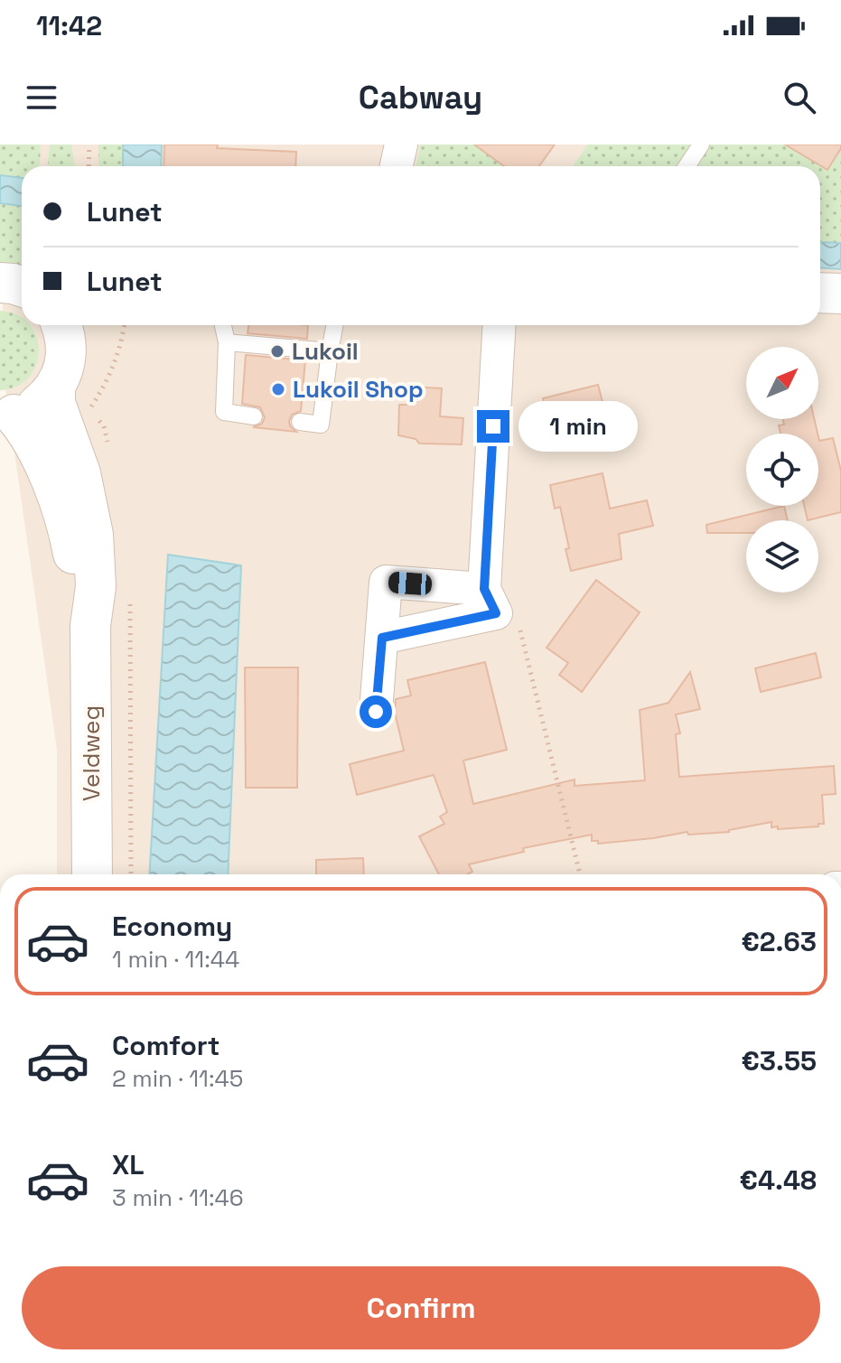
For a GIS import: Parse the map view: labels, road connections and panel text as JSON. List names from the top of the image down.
{
  "streets": {
    "street": ["Veldweg"]
  },
  "places": ["Lukoil", "Lukoil Shop"],
  "north": "top right",
  "page": {
    "status": "11:42",
    "header": "Cabway",
    "banner": ["Lunet", "Lunet"],
    "bubble": "1 min",
    "list": [
      {
        "name": "Economy",
        "note": "1 min · 11:44",
        "value": "€2.63"
      },
      {
        "name": "Comfort",
        "note": "2 min · 11:45",
        "value": "€3.55"
      },
      {
        "name": "XL",
        "note": "3 min · 11:46",
        "value": "€4.48"
      }
    ],
    "buttons": "Confirm"
  }
}
